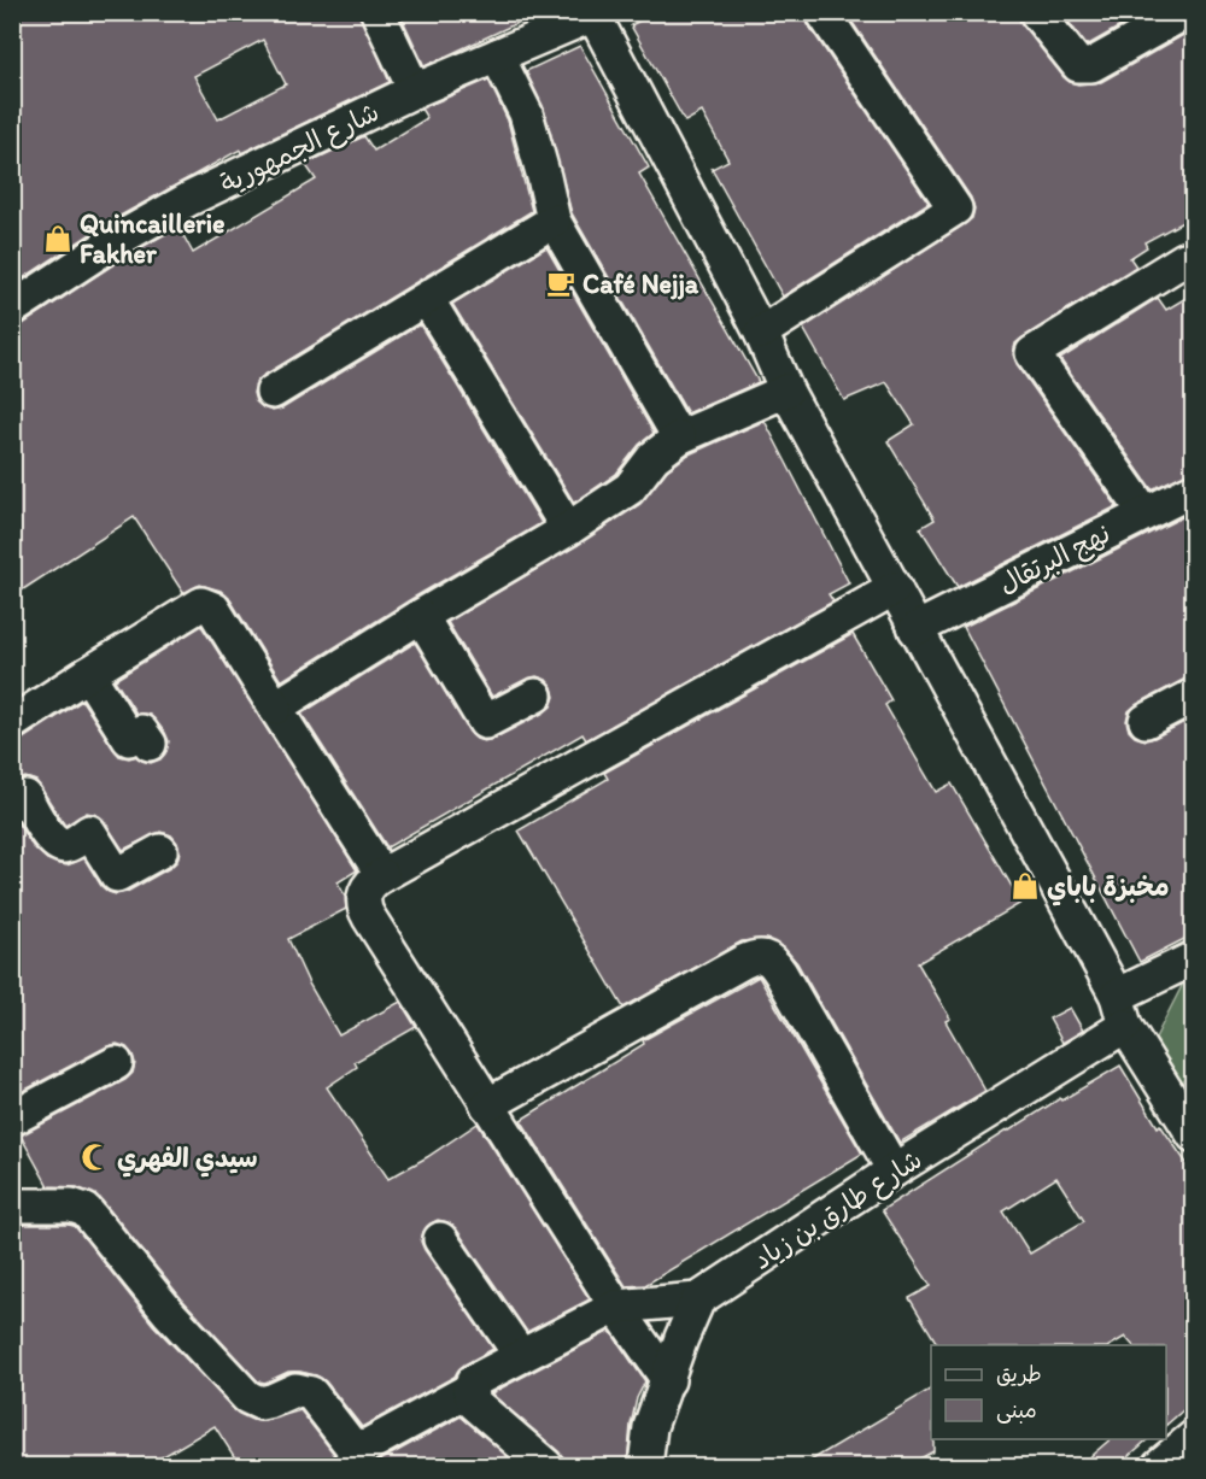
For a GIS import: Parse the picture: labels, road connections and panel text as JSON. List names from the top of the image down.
{
  "streets": {
    "street": ["شارع الجمهورية", "نهج البرتقال", "شارع طارق بن زياد"]
  },
  "places": {
    "shop": ["Quincaillerie Fakher", "مخبزة باباي"],
    "cafe": ["Café Nejja"],
    "mosque": ["سيدي الفهري"]
  },
  "legend": ["طريق", "مبنى"]
}
